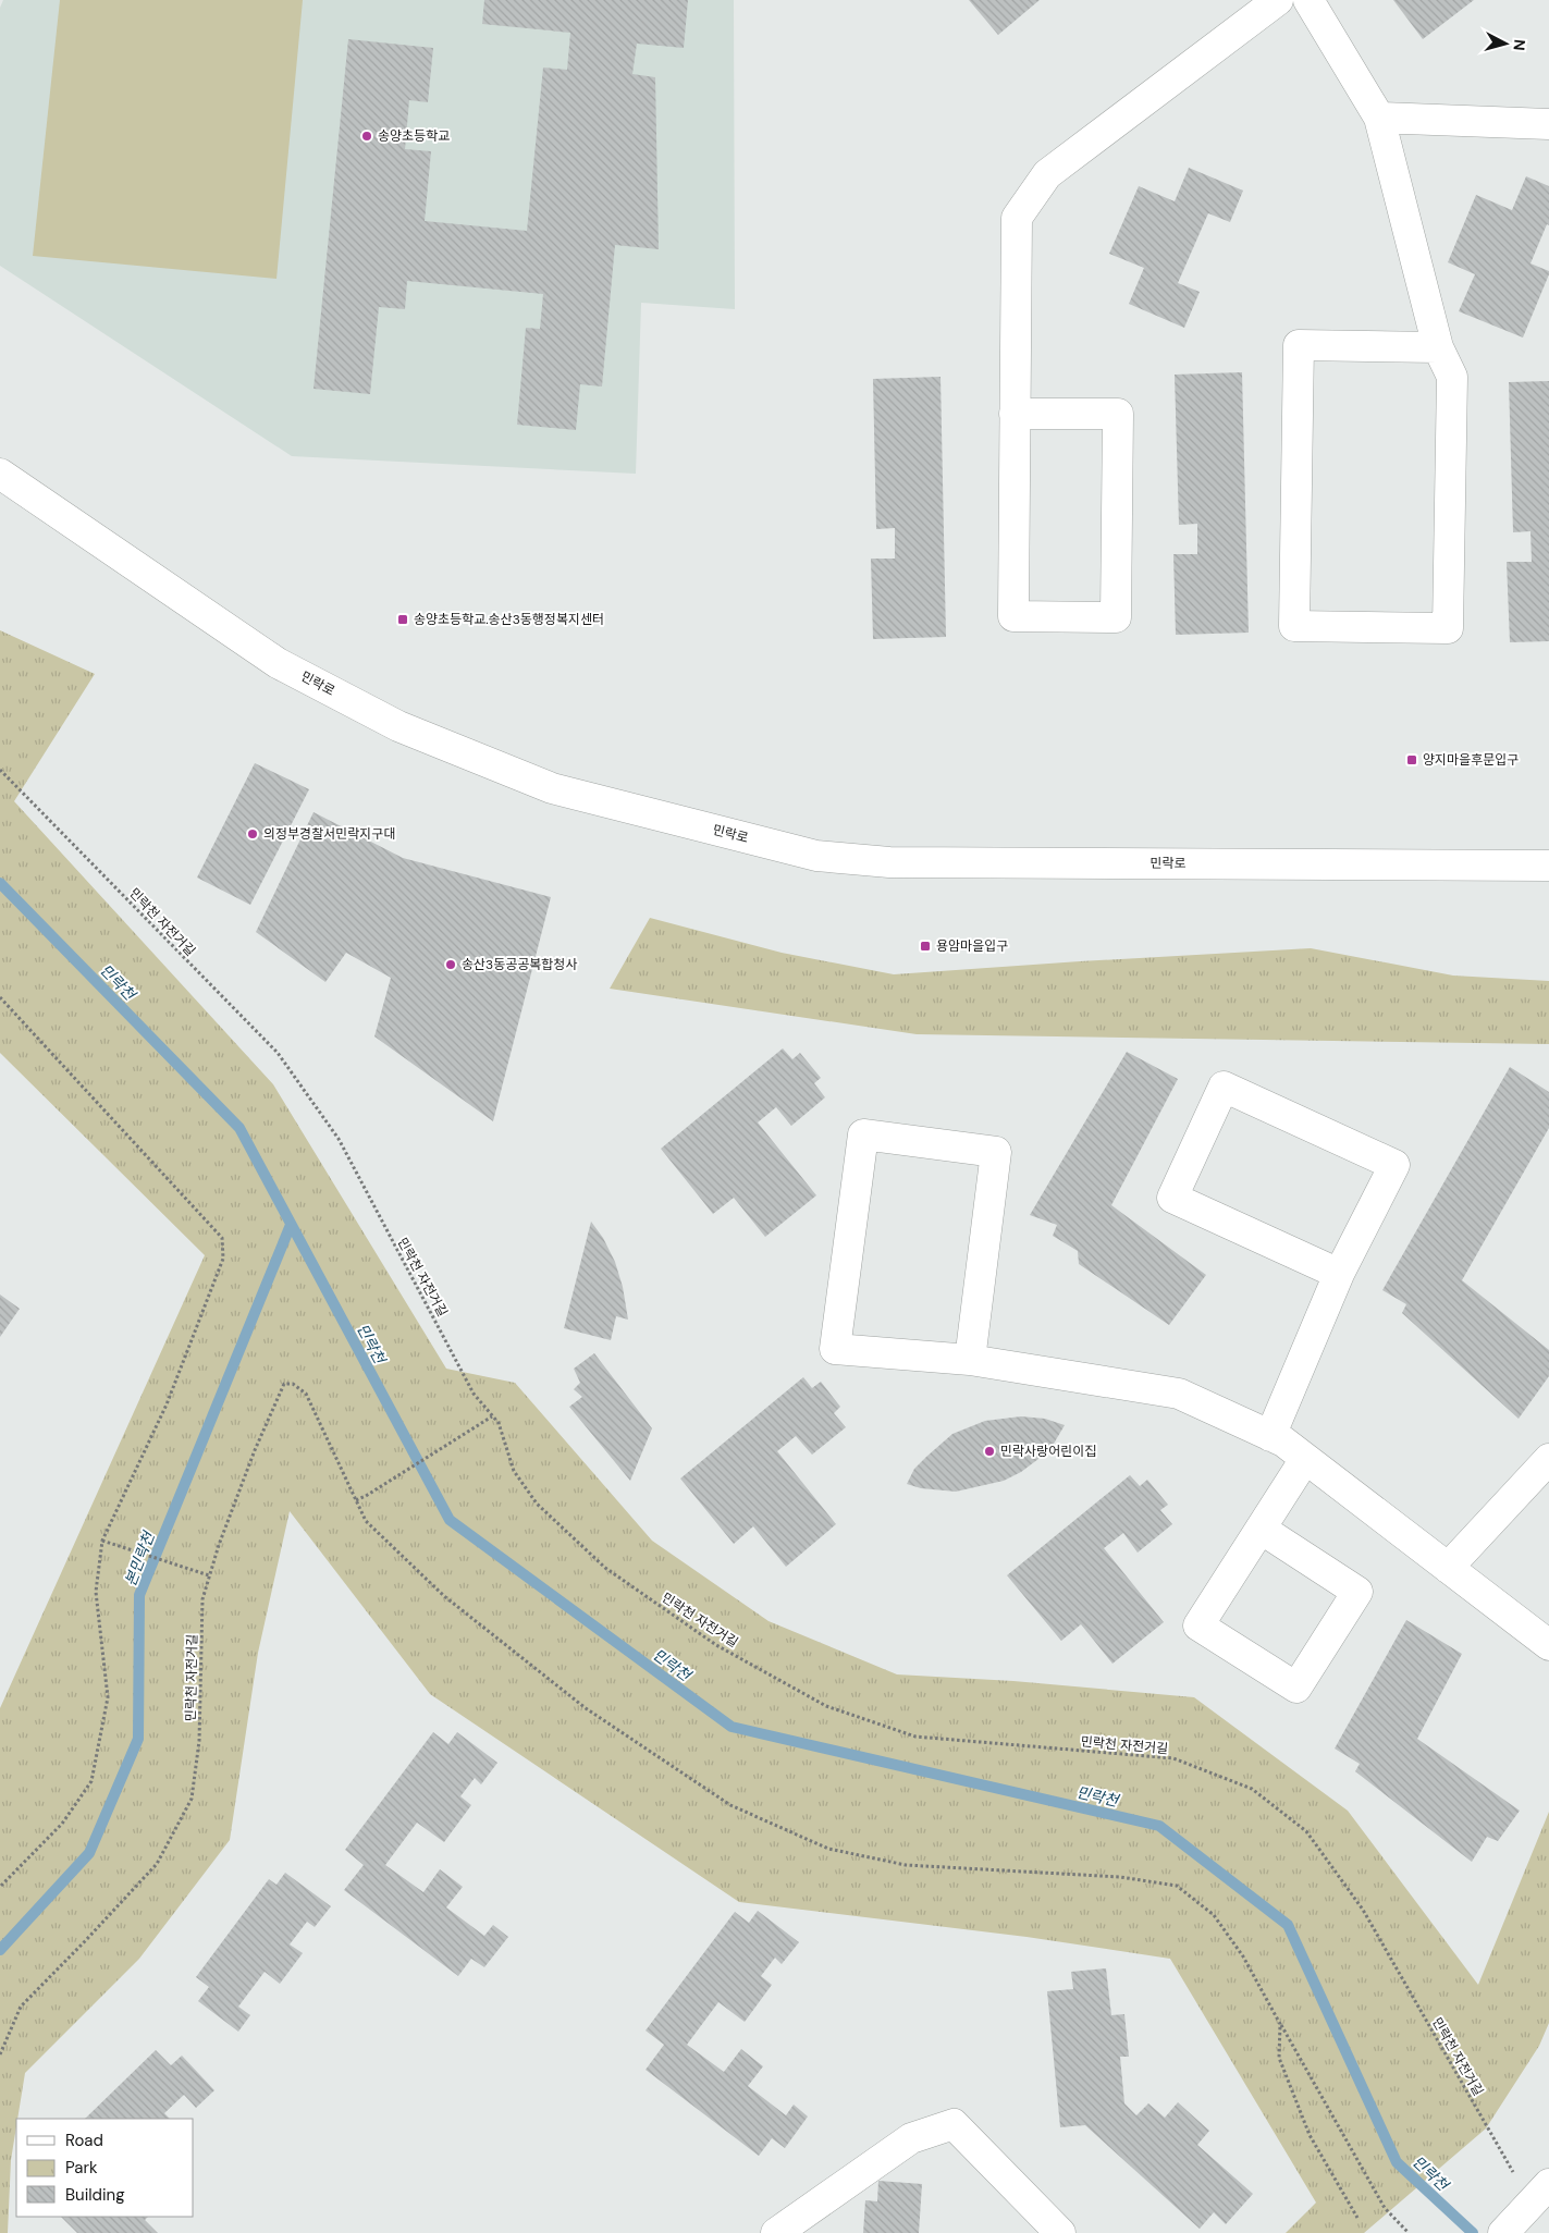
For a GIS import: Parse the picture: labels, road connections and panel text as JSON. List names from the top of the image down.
{
  "streets": {
    "main road": ["민락로"],
    "path": ["민락천 자전거길"]
  },
  "water": ["민락천", "본민락천"],
  "places": {
    "other": [
      "송양초등학교",
      "의정부경찰서민락지구대",
      "송산3동공공복합청사",
      "민락사랑어린이집"
    ],
    "transit": ["송양초등학교.송산3동행정복지센터", "양지마을후문입구", "용암마을입구"]
  },
  "legend": ["Road", "Park", "Building"],
  "north": "right"
}
